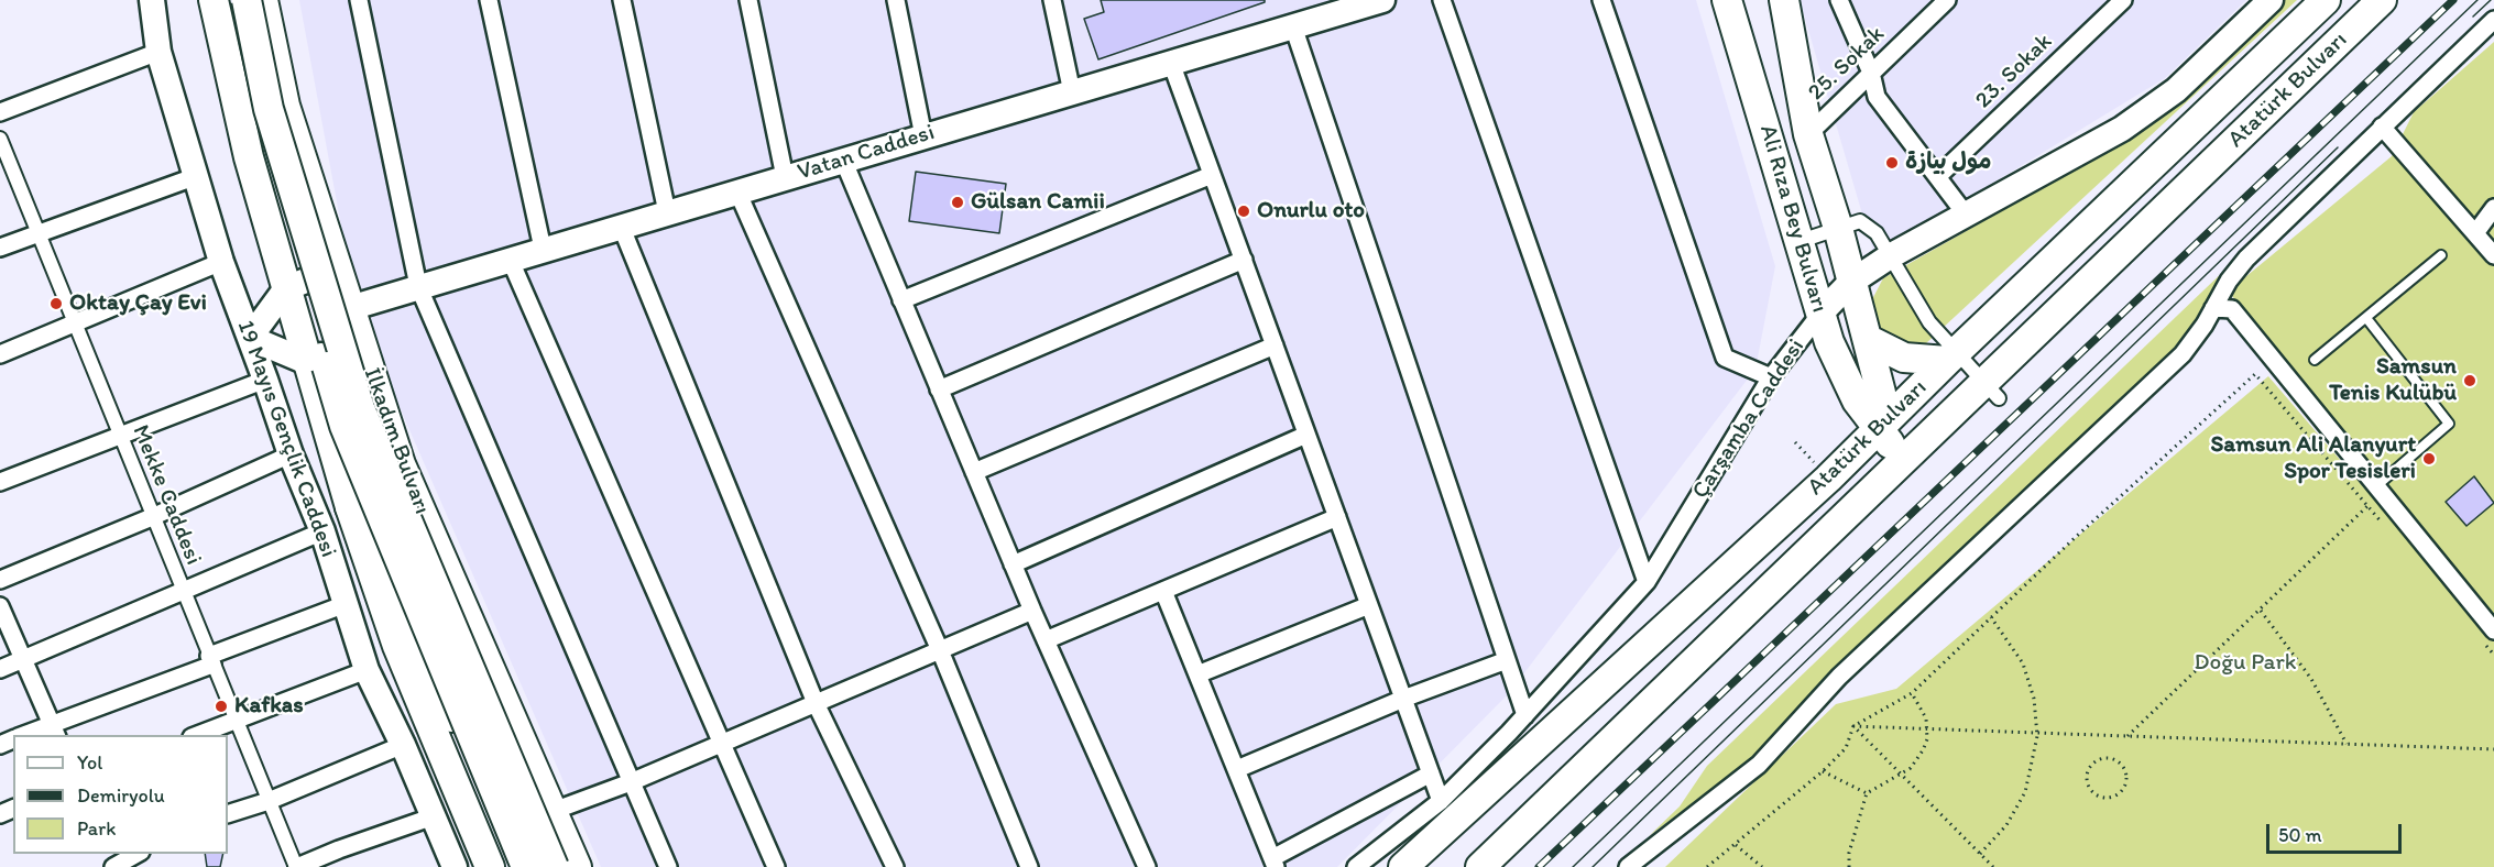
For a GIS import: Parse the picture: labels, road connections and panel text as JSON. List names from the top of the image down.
{
  "streets": {
    "main road": [
      "Atatürk Bulvarı",
      "Vatan Caddesi",
      "Ali Rıza Bey Bulvarı",
      "Çarşamba Caddesi",
      "19 Mayıs Gençlik Caddesi",
      "İlkadım Bulvarı"
    ],
    "street": ["25. Sokak", "23. Sokak", "Mekke Caddesi"]
  },
  "crossings": [
    ["25. Sokak", "Ali Rıza Bey Bulvarı"],
    ["Atatürk Bulvarı", "Ali Rıza Bey Bulvarı"],
    ["Vatan Caddesi", "İlkadım Bulvarı"],
    ["Ali Rıza Bey Bulvarı", "Çarşamba Caddesi"]
  ],
  "parks": ["Doğu Park"],
  "places": [
    "مول بيازة",
    "Gülsan Camii",
    "Onurlu oto",
    "Oktay Çay Evi",
    "Samsun Tenis Kulübü",
    "Samsun Ali Alanyurt Spor Tesisleri",
    "Kafkas"
  ],
  "legend": ["Yol", "Demiryolu", "Park"],
  "scale_bar": "50 m"
}
